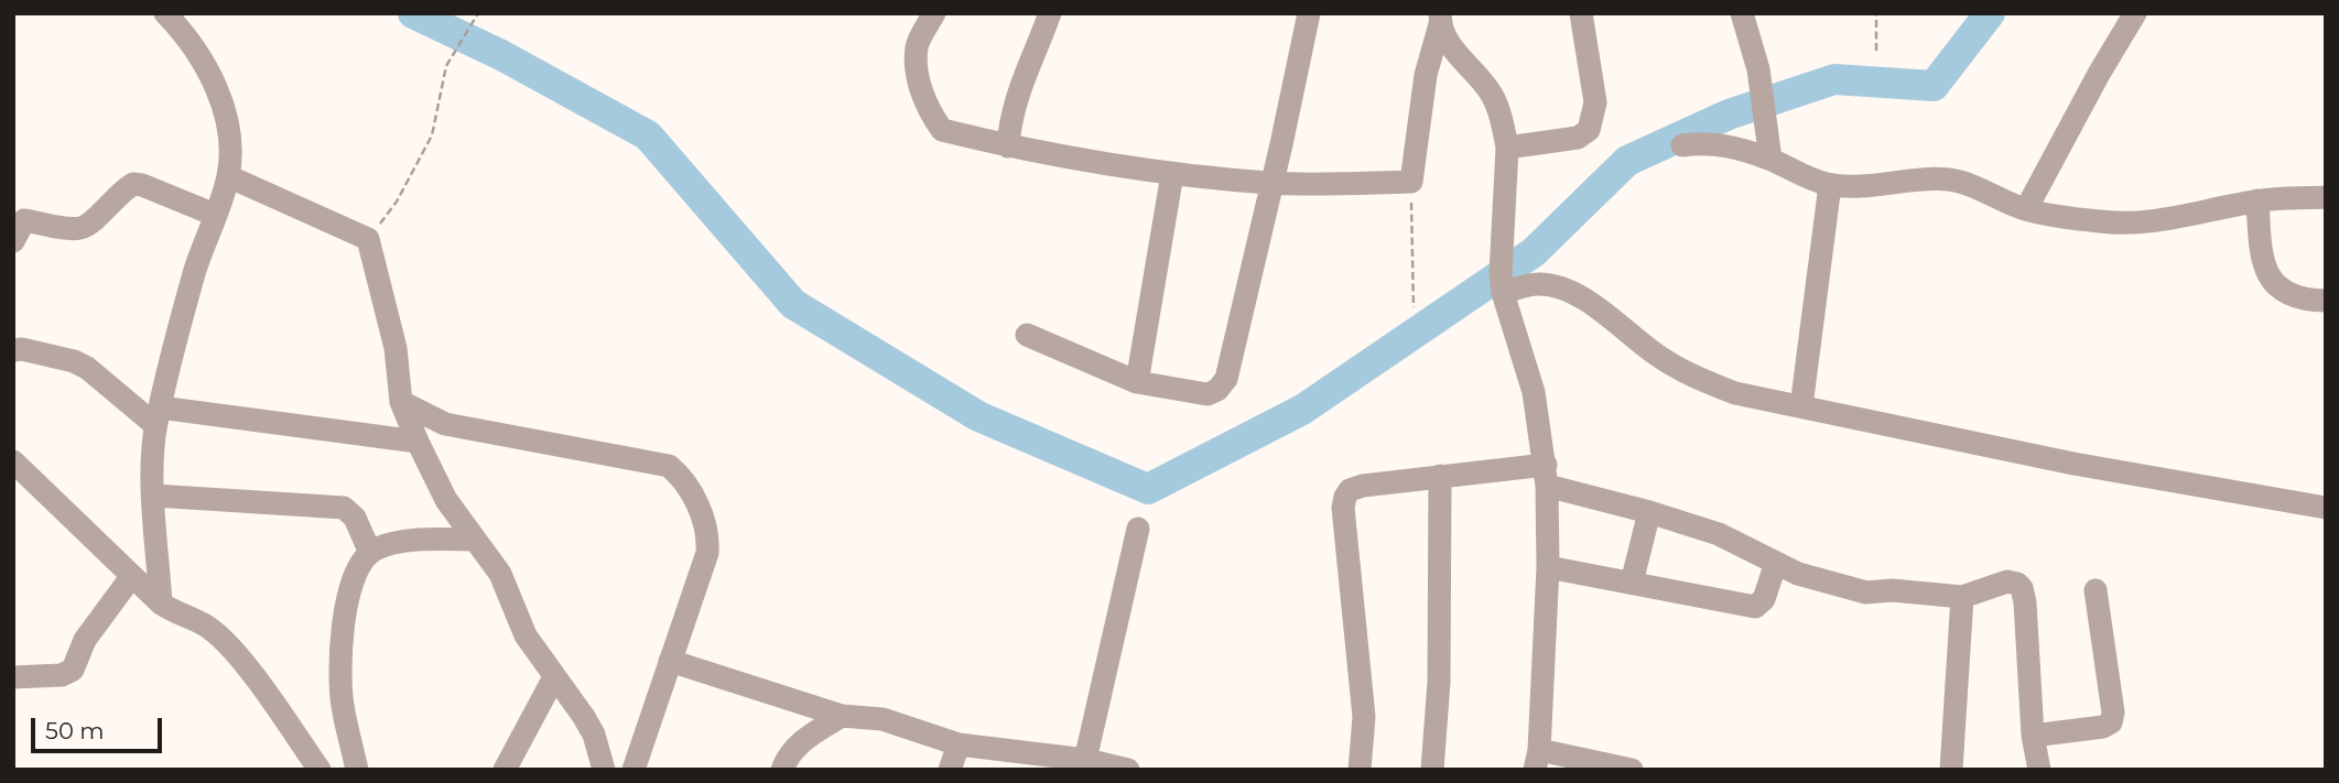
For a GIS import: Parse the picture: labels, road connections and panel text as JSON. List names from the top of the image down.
{
  "scale_bar": "50 m"
}
